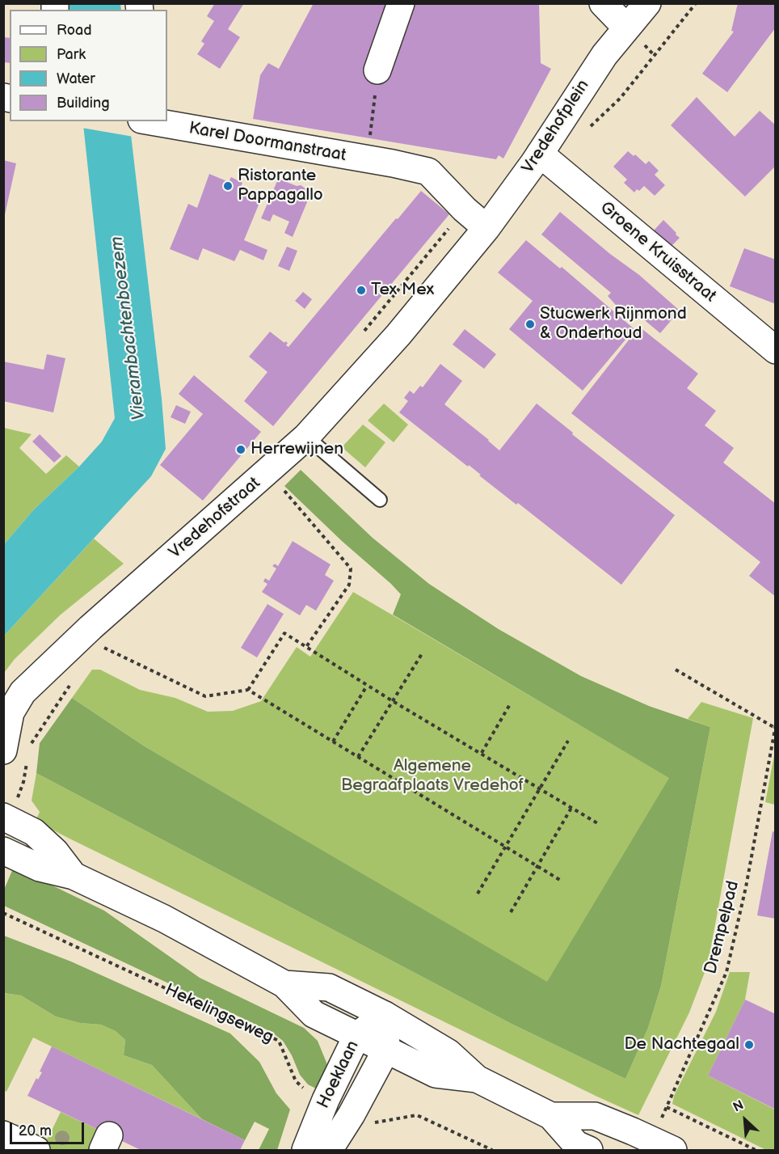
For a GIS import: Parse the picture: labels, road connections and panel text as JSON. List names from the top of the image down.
{
  "streets": {
    "street": [
      "Vredehofplein",
      "Karel Doormanstraat",
      "Groene Kruisstraat",
      "Vredehofstraat",
      "Hoeklaan"
    ],
    "path": ["Drempelpad", "Hekelingseweg"]
  },
  "crossings": [
    ["Vredehofplein", "Karel Doormanstraat"],
    ["Vredehofplein", "Groene Kruisstraat"],
    ["Vredehofplein", "Vredehofstraat"],
    ["Karel Doormanstraat", "Vredehofstraat"],
    ["Hekelingseweg", "Hoeklaan"]
  ],
  "water": ["Vierambachtenboezem"],
  "parks": ["Algemene Begraafplaats Vredehof"],
  "places": [
    "Ristorante Pappagallo",
    "Tex Mex",
    "Stucwerk Rijnmond & Onderhoud",
    "Herrewijnen",
    "De Nachtegaal"
  ],
  "legend": [
    "Road",
    "Park",
    "Water",
    "Building"
  ],
  "scale_bar": "20 m",
  "north": "top left"
}
